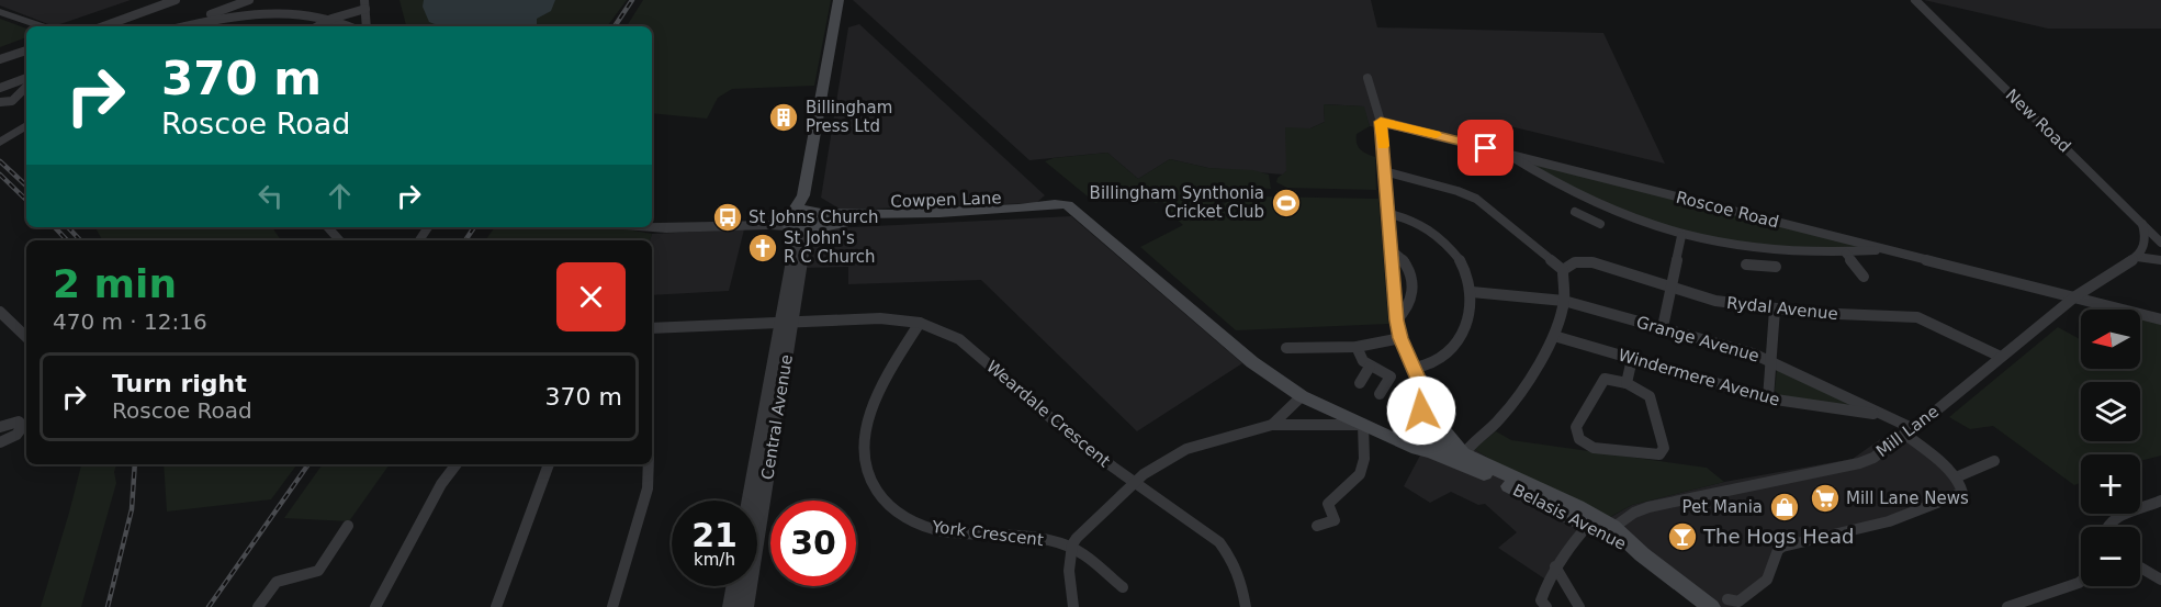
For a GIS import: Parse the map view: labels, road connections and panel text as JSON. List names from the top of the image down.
{
  "streets": {
    "main road": ["Cowpen Lane", "Central Avenue", "Belasis Avenue"],
    "street": [
      "New Road",
      "Roscoe Road",
      "Rydal Avenue",
      "Grange Avenue",
      "Windermere Avenue",
      "Weardale Crescent",
      "Mill Lane",
      "York Crescent"
    ]
  },
  "crossings": [
    ["Cowpen Lane", "Central Avenue"],
    ["Cowpen Lane", "Belasis Avenue"],
    ["Roscoe Road", "Mill Lane"],
    ["Rydal Avenue", "Mill Lane"],
    ["Grange Avenue", "Windermere Avenue"],
    ["Grange Avenue", "Mill Lane"],
    ["Weardale Crescent", "Central Avenue"],
    ["Weardale Crescent", "York Crescent"],
    ["Mill Lane", "Belasis Avenue"]
  ],
  "places": {
    "building": ["Billingham Press Ltd"],
    "sports": ["Billingham Synthonia Cricket Club"],
    "bus stop": ["St Johns Church"],
    "church": ["St John's R C Church"],
    "supermarket": ["Mill Lane News"],
    "shop": ["Pet Mania"],
    "bar": ["The Hogs Head"]
  },
  "north": "left",
  "page": {
    "turn": ["370 m", "Roscoe Road"],
    "heading": ["2 min", "470 m · 12:16"],
    "map_buttons": ["+", "−"],
    "list": [
      {
        "name": "Turn right",
        "note": "Roscoe Road",
        "value": "370 m"
      }
    ],
    "speed": "21 km/h",
    "limit": "30"
  }
}
